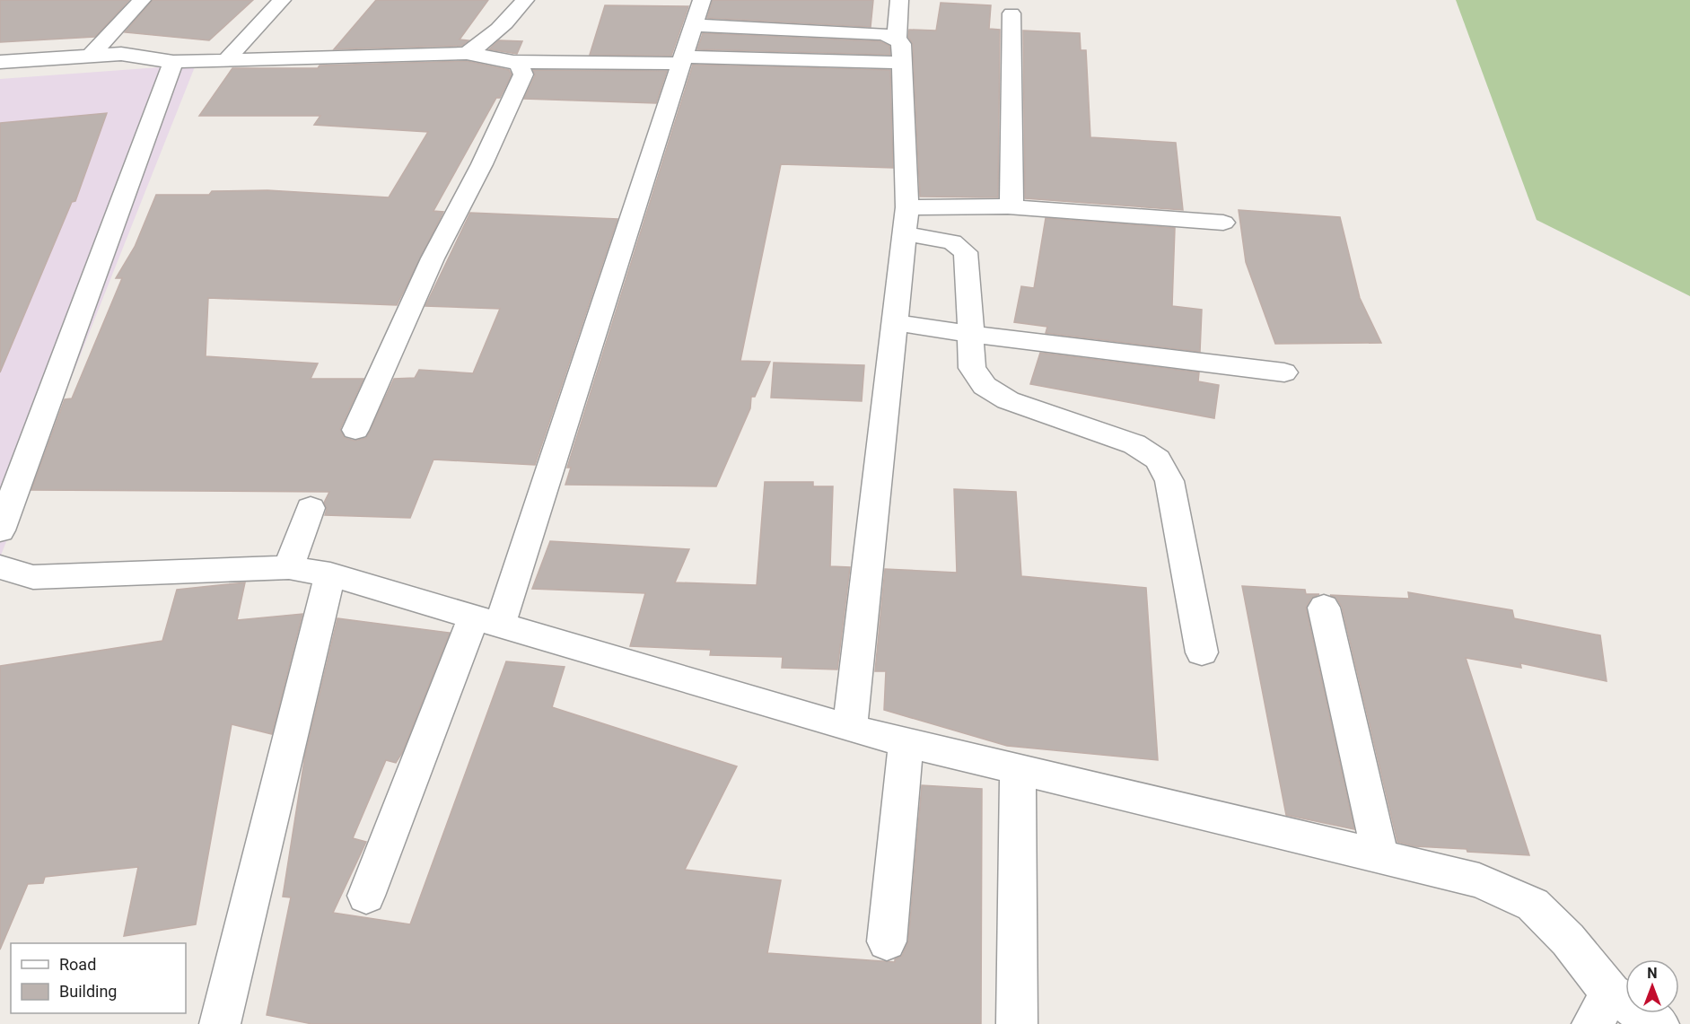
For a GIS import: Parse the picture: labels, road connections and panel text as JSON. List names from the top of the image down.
{
  "legend": ["Road", "Building"],
  "north": "top"
}
